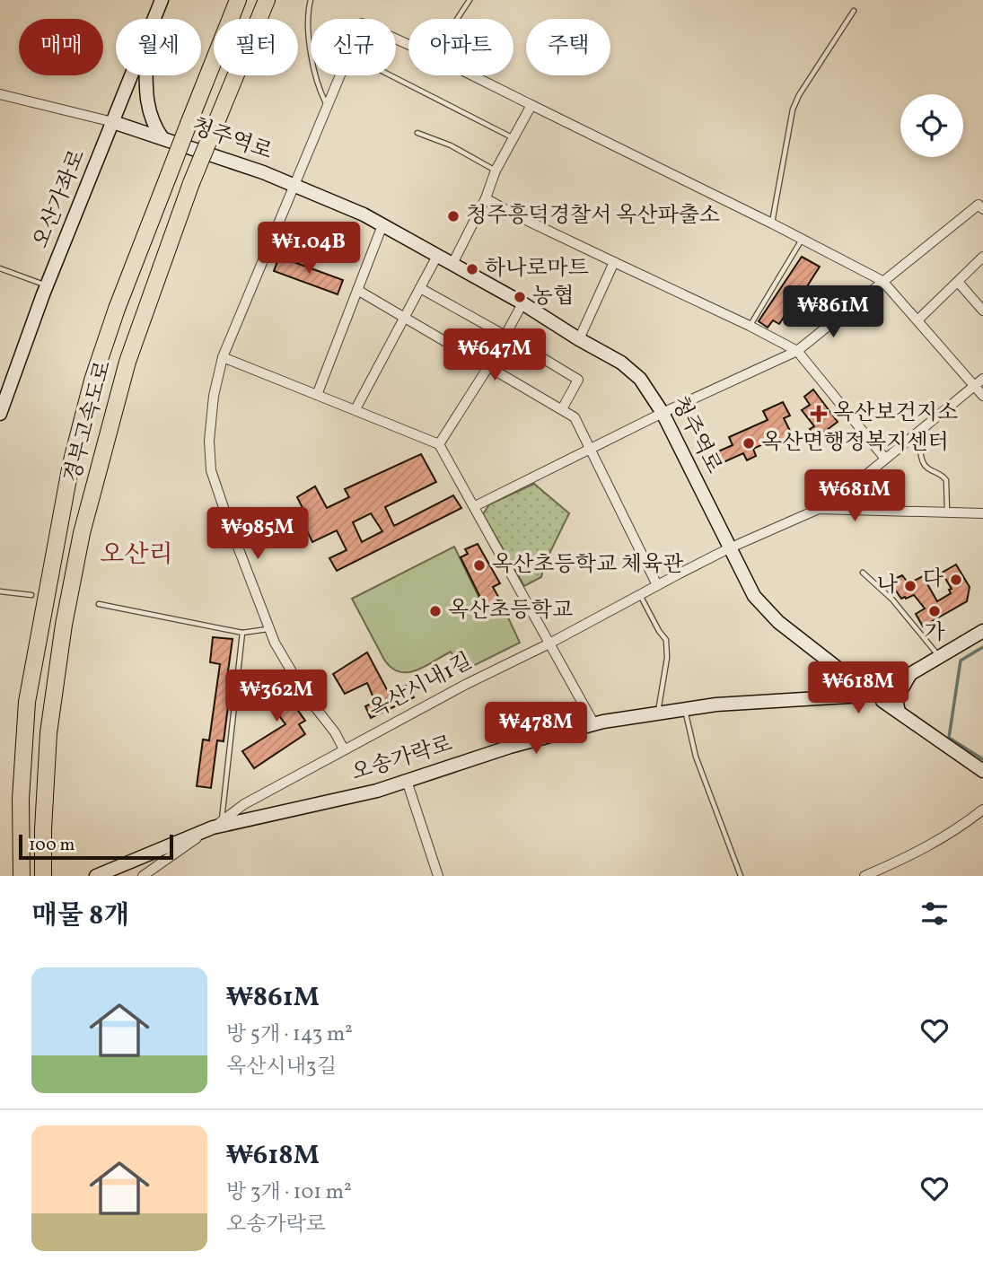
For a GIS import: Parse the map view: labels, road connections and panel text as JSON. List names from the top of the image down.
{
  "streets": {
    "highway": ["경부고속도로"],
    "main road": [
      "청주역로",
      "오산가좌로",
      "옥산시내1길",
      "오송가락로"
    ]
  },
  "crossings": [
    ["청주역로", "오산가좌로"],
    ["청주역로", "옥산시내1길"],
    ["청주역로", "오송가락로"],
    ["옥산시내1길", "오송가락로"]
  ],
  "districts": ["오산리"],
  "places": {
    "other": [
      "청주흥덕경찰서 옥산파출소",
      "하나로마트",
      "농협",
      "옥산면행정복지센터",
      "옥산초등학교 체육관",
      "다",
      "나",
      "옥산초등학교",
      "가"
    ],
    "health": ["옥산보건지소"]
  },
  "scale_bar": "100 m",
  "page": {
    "chip": [
      "매매",
      "월세",
      "필터",
      "신규",
      "아파트",
      "주택"
    ],
    "price": [
      "₩1.04B",
      "₩861M",
      "₩647M",
      "₩681M",
      "₩985M",
      "₩618M",
      "₩362M",
      "₩478M"
    ],
    "scale": "100 m",
    "heading": "매물 8개",
    "list": [
      {
        "name": "₩861M",
        "note": "방 5개 · 143 m² · 옥산시내3길"
      },
      {
        "name": "₩618M",
        "note": "방 3개 · 101 m² · 오송가락로"
      }
    ]
  }
}
